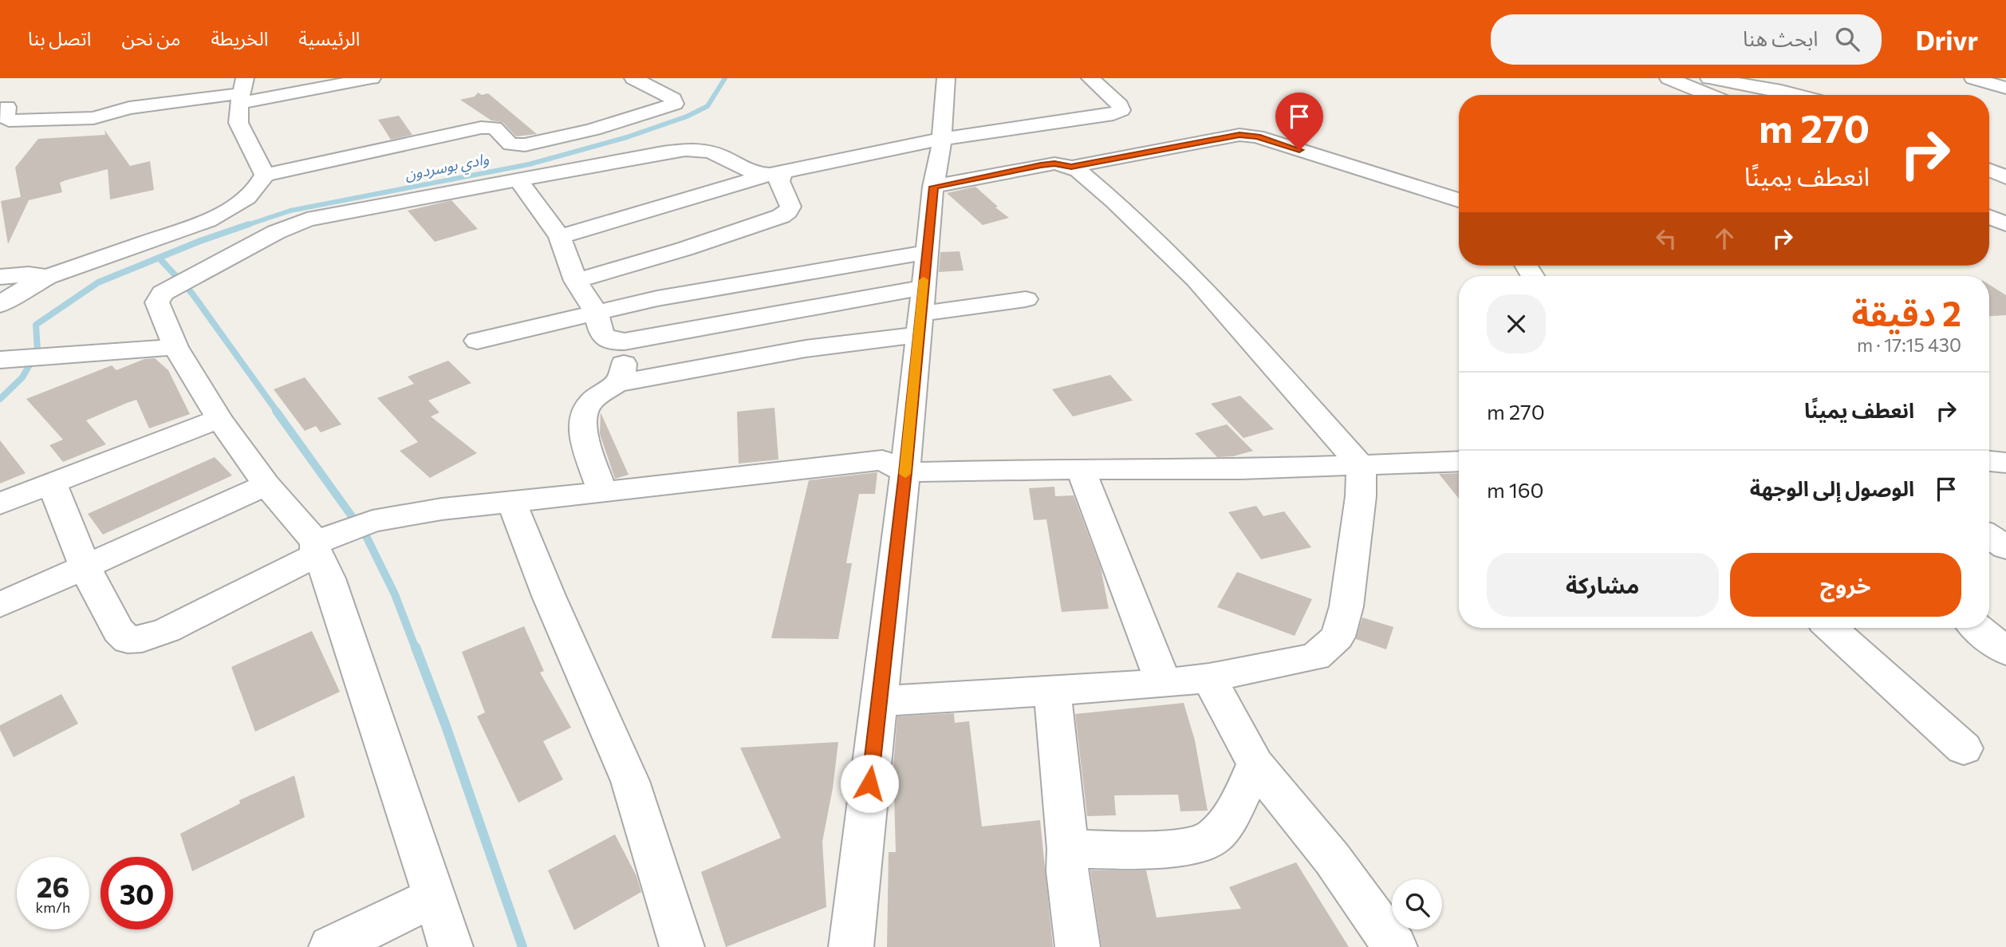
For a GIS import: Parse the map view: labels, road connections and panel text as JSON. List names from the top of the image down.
{
  "water": ["وادي بوسردون"],
  "page": {
    "header": "Drivr",
    "search": "ابحث هنا",
    "nav": [
      "الرئيسية",
      "الخريطة",
      "من نحن",
      "اتصل بنا"
    ],
    "turn": ["270 m", "انعطف يمينًا"],
    "heading": ["2 دقيقة", "430 m · 17:15"],
    "list": [
      {
        "name": "انعطف يمينًا",
        "value": "270 m"
      },
      {
        "name": "الوصول إلى الوجهة",
        "value": "160 m"
      }
    ],
    "buttons": ["خروج", "مشاركة"],
    "speed": "26 km/h",
    "limit": "30"
  }
}
